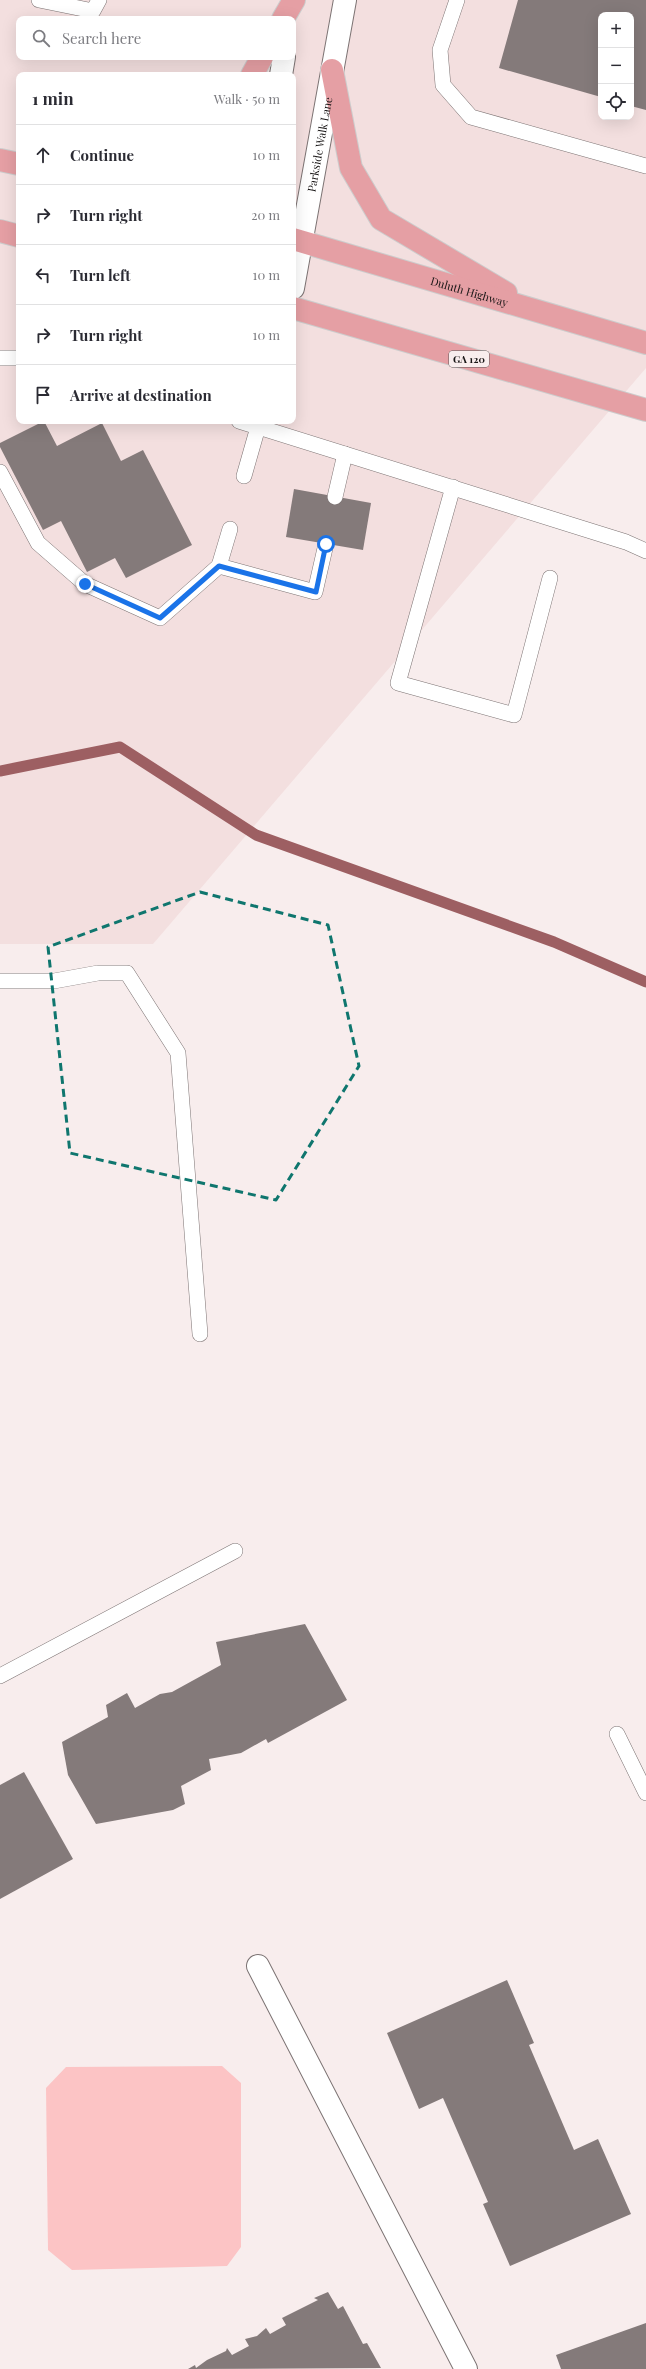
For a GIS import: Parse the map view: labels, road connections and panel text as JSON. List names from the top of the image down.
{
  "streets": {
    "main road": ["Duluth Highway", "GA 120"],
    "street": ["Parkside Walk Lane"]
  },
  "crossings": [
    ["Parkside Walk Lane", "Duluth Highway"]
  ],
  "page": {
    "map_buttons": ["+", "−"],
    "search": "Search here",
    "heading": ["1 min", "Walk · 50 m"],
    "list": [
      ["Continue", "10 m"],
      ["Turn right", "20 m"],
      ["Turn left", "10 m"],
      ["Turn right", "10 m"],
      "Arrive at destination"
    ]
  }
}
